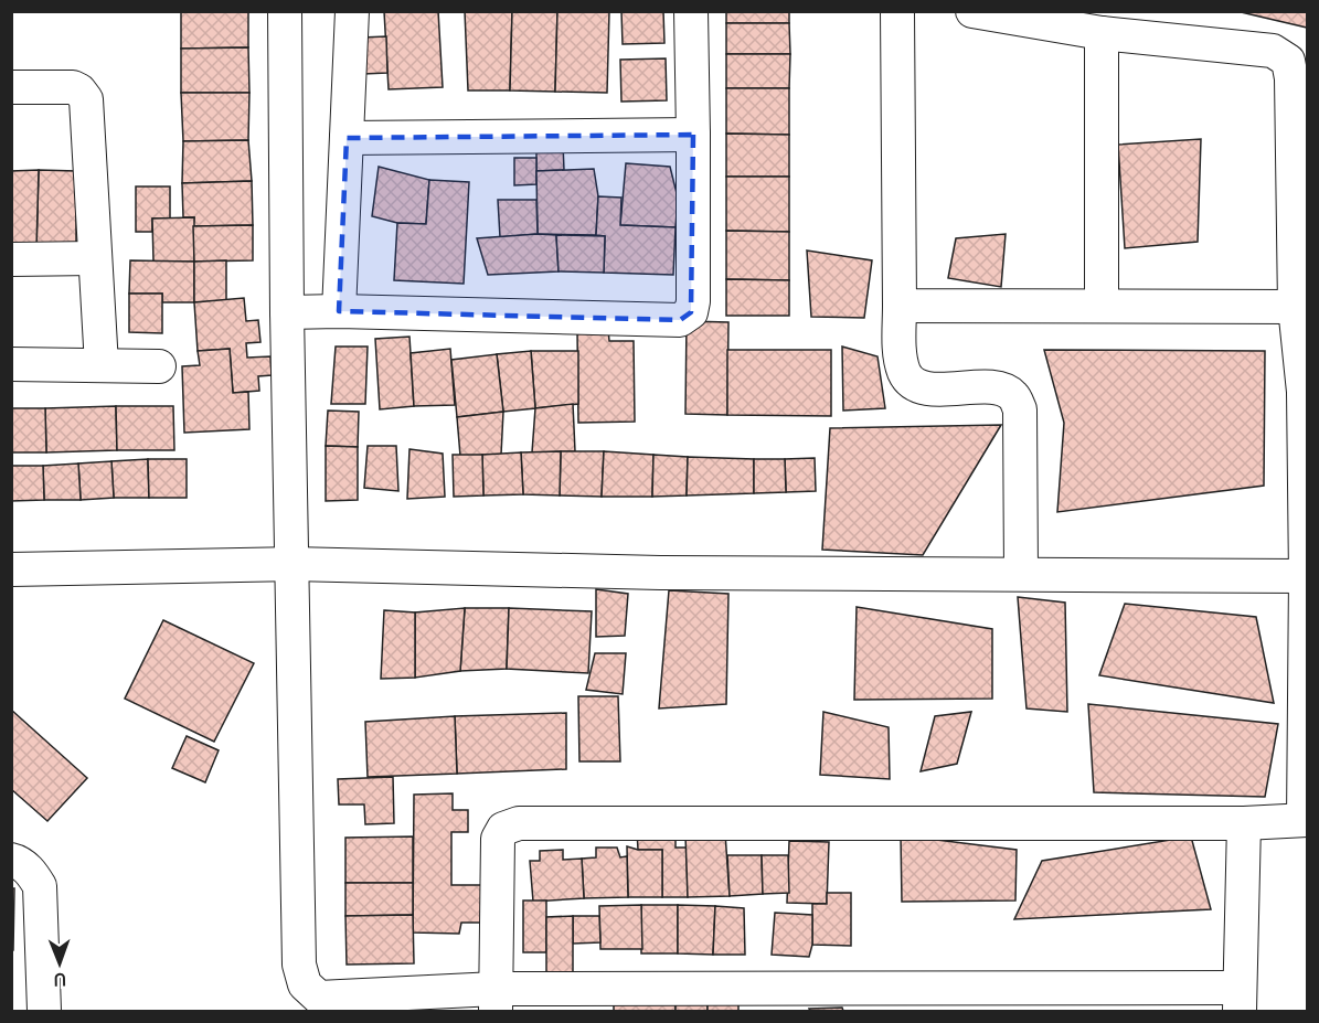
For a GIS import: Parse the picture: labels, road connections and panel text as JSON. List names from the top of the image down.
{
  "north": "bottom"
}
